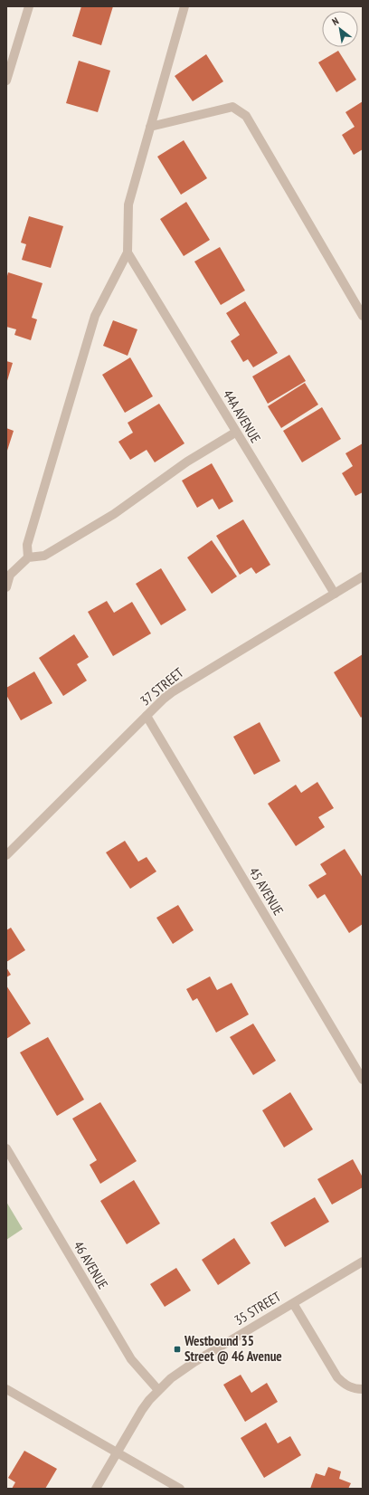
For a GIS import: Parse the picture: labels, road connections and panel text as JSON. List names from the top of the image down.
{
  "streets": {
    "street": [
      "44A AVENUE",
      "37 STREET",
      "45 AVENUE",
      "46 AVENUE",
      "35 STREET"
    ]
  },
  "crossings": [
    ["44A AVENUE", "37 STREET"],
    ["37 STREET", "45 AVENUE"],
    ["46 AVENUE", "35 STREET"]
  ],
  "places": {
    "transit": ["Westbound 35 Street @ 46 Avenue"]
  },
  "north": "top left"
}
